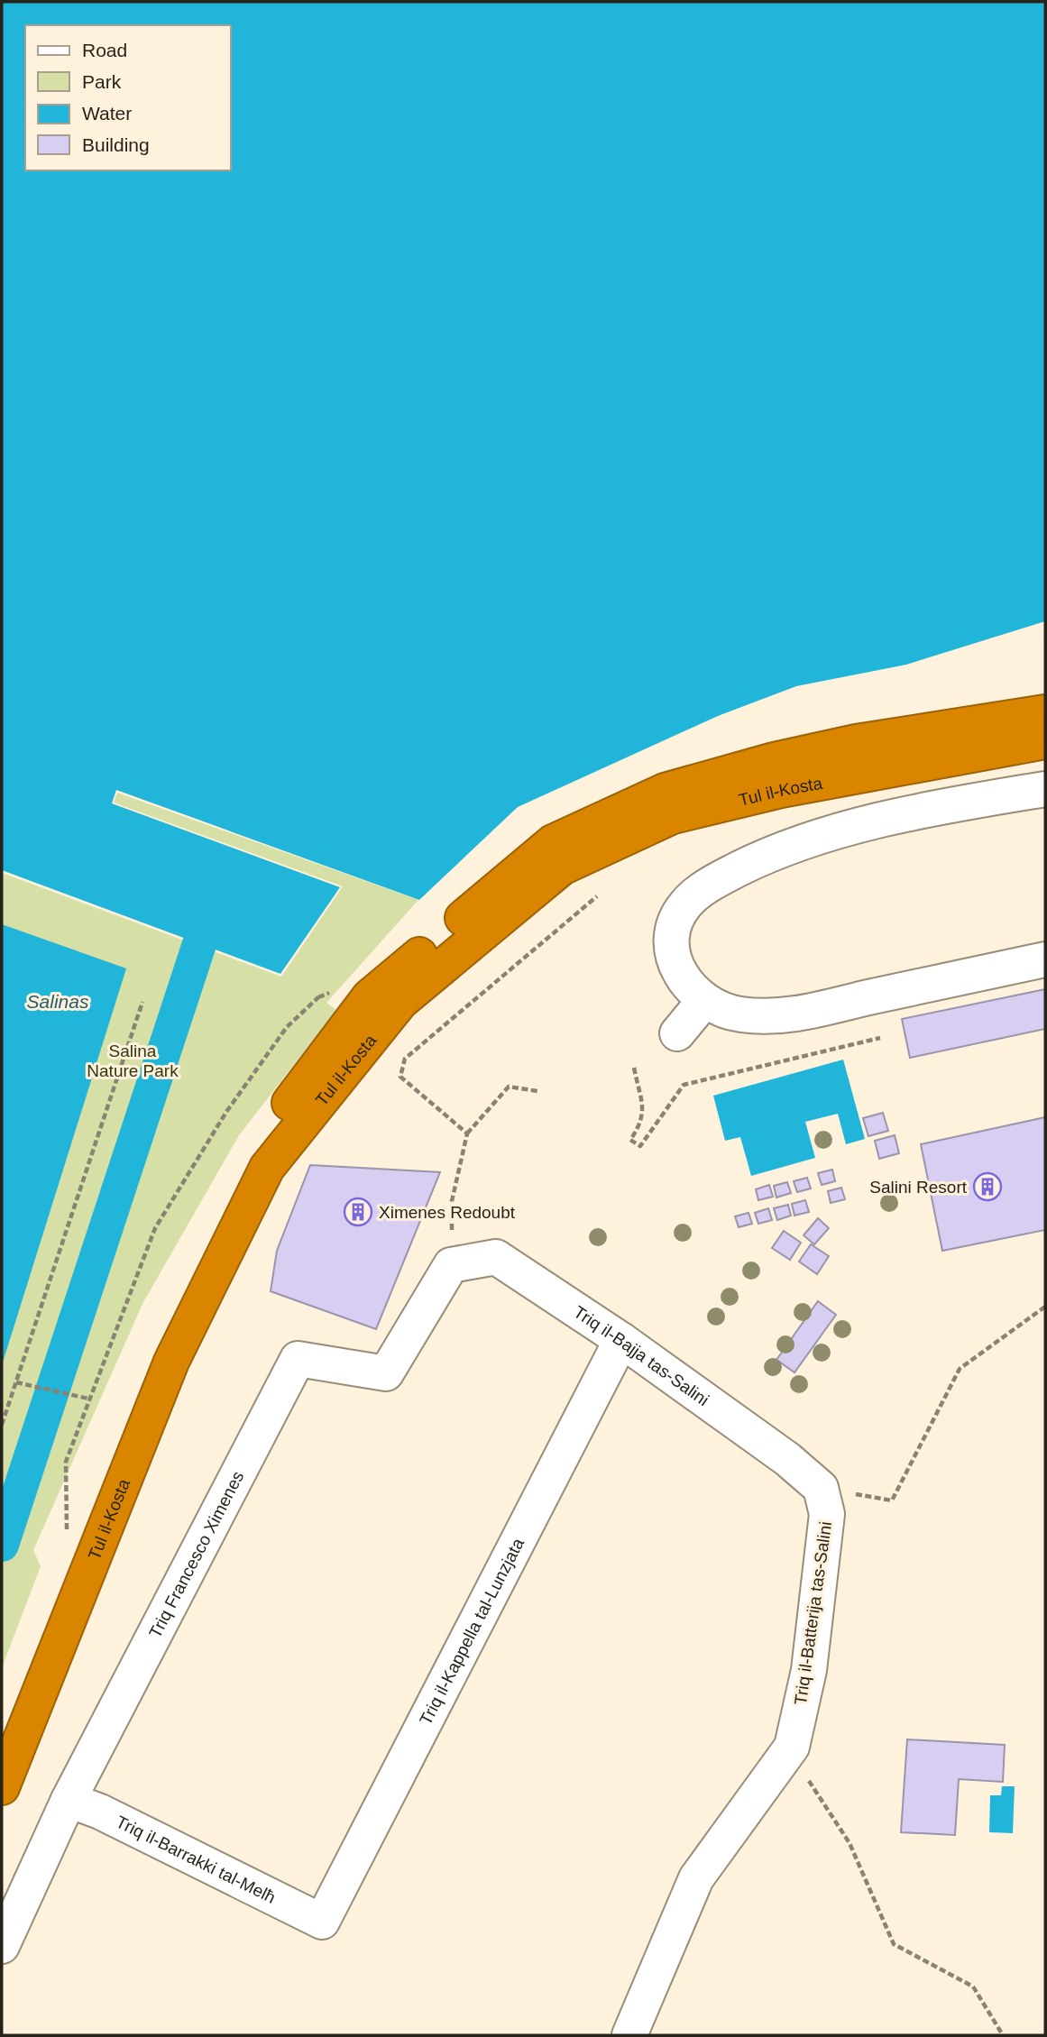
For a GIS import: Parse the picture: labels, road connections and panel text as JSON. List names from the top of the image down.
{
  "streets": {
    "highway": ["Tul il-Kosta"],
    "street": [
      "Triq il-Bajja tas-Salini",
      "Triq Francesco Ximenes",
      "Triq il-Batterija tas-Salini",
      "Triq il-Kappella tal-Lunzjata",
      "Triq il-Barrakki tal-Melħ"
    ]
  },
  "crossings": [
    ["Triq il-Bajja tas-Salini", "Triq Francesco Ximenes"],
    ["Triq il-Bajja tas-Salini", "Triq il-Batterija tas-Salini"],
    ["Triq il-Bajja tas-Salini", "Triq il-Kappella tal-Lunzjata"],
    ["Triq Francesco Ximenes", "Triq il-Barrakki tal-Melħ"],
    ["Triq il-Kappella tal-Lunzjata", "Triq il-Barrakki tal-Melħ"]
  ],
  "water": ["Salinas"],
  "parks": ["Salina Nature Park"],
  "places": {
    "building": ["Salini Resort", "Ximenes Redoubt"]
  },
  "legend": [
    "Road",
    "Park",
    "Water",
    "Building"
  ]
}
